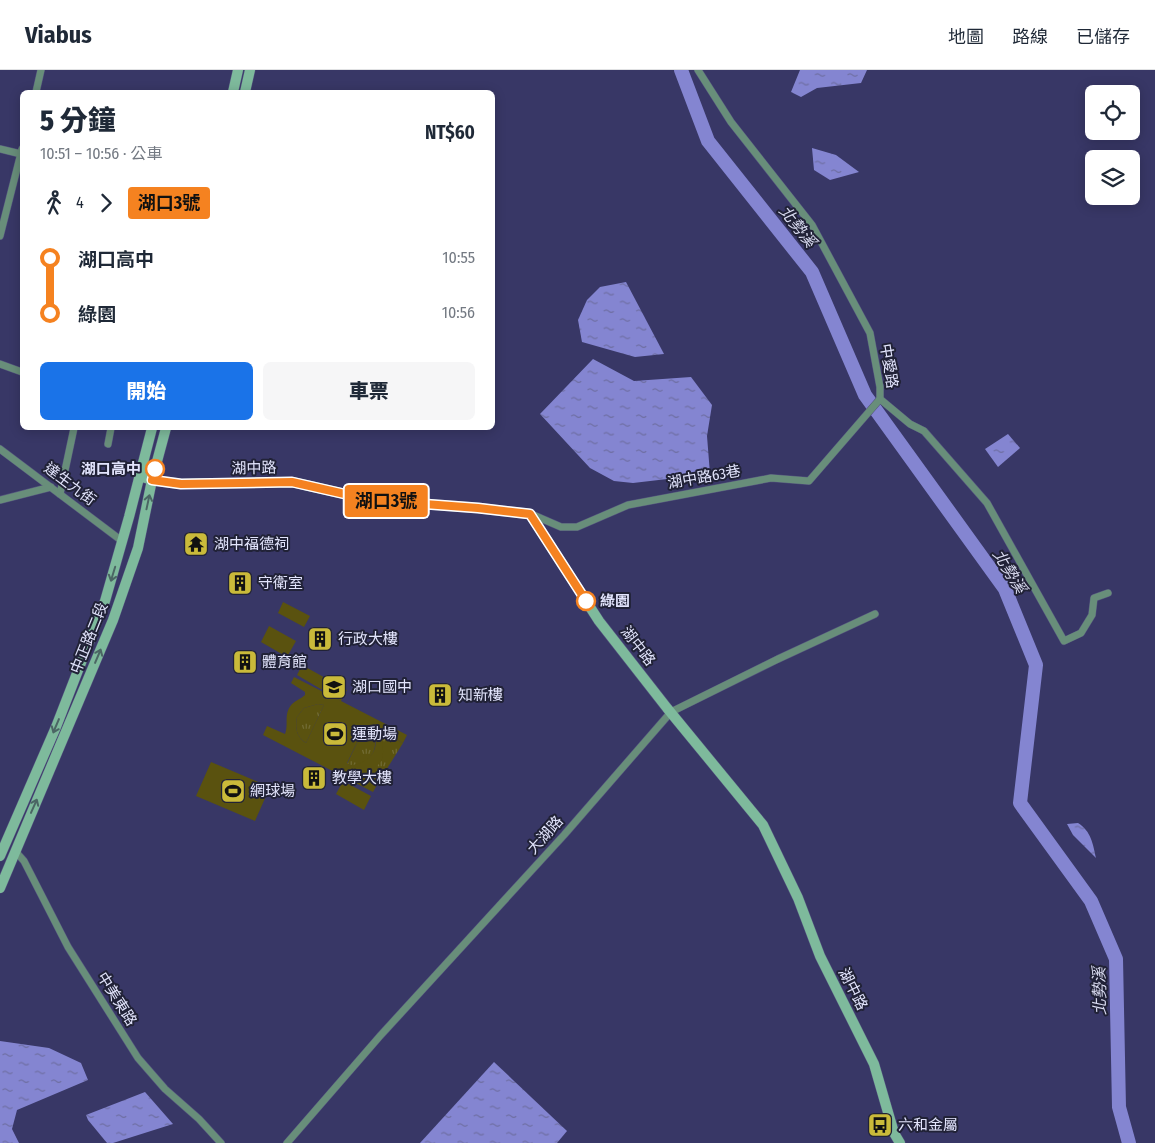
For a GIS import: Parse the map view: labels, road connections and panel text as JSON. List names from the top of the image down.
{
  "streets": {
    "street": [
      "中愛路",
      "湖中路",
      "湖中路63巷",
      "達生九街",
      "中正路二段",
      "大湖路",
      "中美東路"
    ]
  },
  "crossings": [
    ["中愛路", "湖中路63巷"],
    ["湖中路", "湖中路63巷"],
    ["湖中路", "中正路二段"],
    ["湖中路", "大湖路"],
    ["達生九街", "中正路二段"],
    ["中正路二段", "中美東路"]
  ],
  "water": ["北勢溪"],
  "places": {
    "other": ["湖口高中", "綠園"],
    "temple": ["湖中福德祠"],
    "building": [
      "守衛室",
      "行政大樓",
      "體育館",
      "知新樓",
      "教學大樓"
    ],
    "school or university": ["湖口國中"],
    "sports": ["運動場", "網球場"],
    "bus stop": ["六和金屬"]
  },
  "lines": ["bus line 湖口3號"],
  "page": {
    "header": "Viabus",
    "nav": ["地圖", "路線", "已儲存"],
    "on_map": "湖口3號",
    "heading": ["5 分鐘", "10:51 – 10:56 · 公車", "NT$60"],
    "legs": ["4", "湖口3號"],
    "list": [
      {
        "name": "湖口高中",
        "value": "10:55"
      },
      {
        "name": "綠園",
        "value": "10:56"
      }
    ],
    "buttons": ["開始", "車票"]
  }
}
